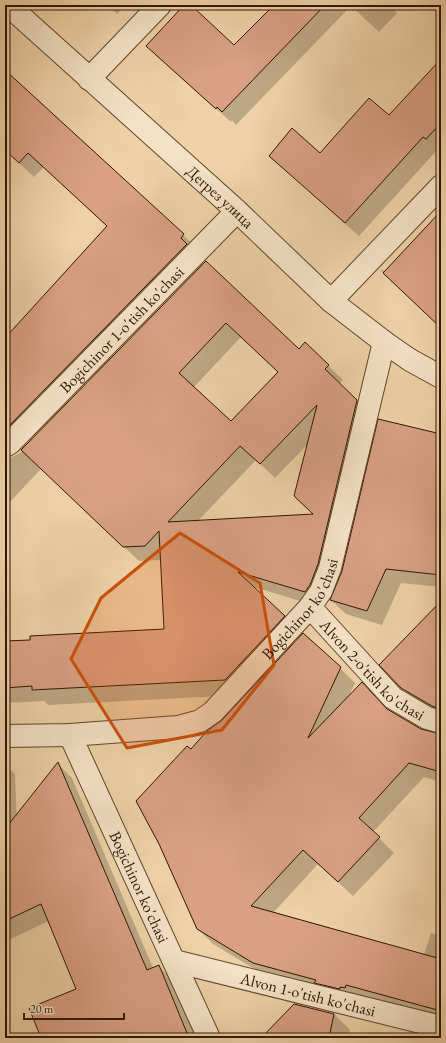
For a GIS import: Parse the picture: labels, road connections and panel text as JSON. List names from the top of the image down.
{
  "streets": {
    "street": [
      "Дегрез улица",
      "Bogichinor 1-o'tish ko'chasi",
      "Bogichinor ko'chasi",
      "Alvon 2-o'tish ko'chasi",
      "Alvon 1-o'tish ko'chasi"
    ]
  },
  "crossings": [
    ["Дегрез улица", "Bogichinor 1-o'tish ko'chasi"],
    ["Дегрез улица", "Bogichinor ko'chasi"],
    ["Bogichinor ko'chasi", "Alvon 2-o'tish ko'chasi"],
    ["Bogichinor ko'chasi", "Alvon 1-o'tish ko'chasi"]
  ],
  "scale_bar": "20 m"
}
